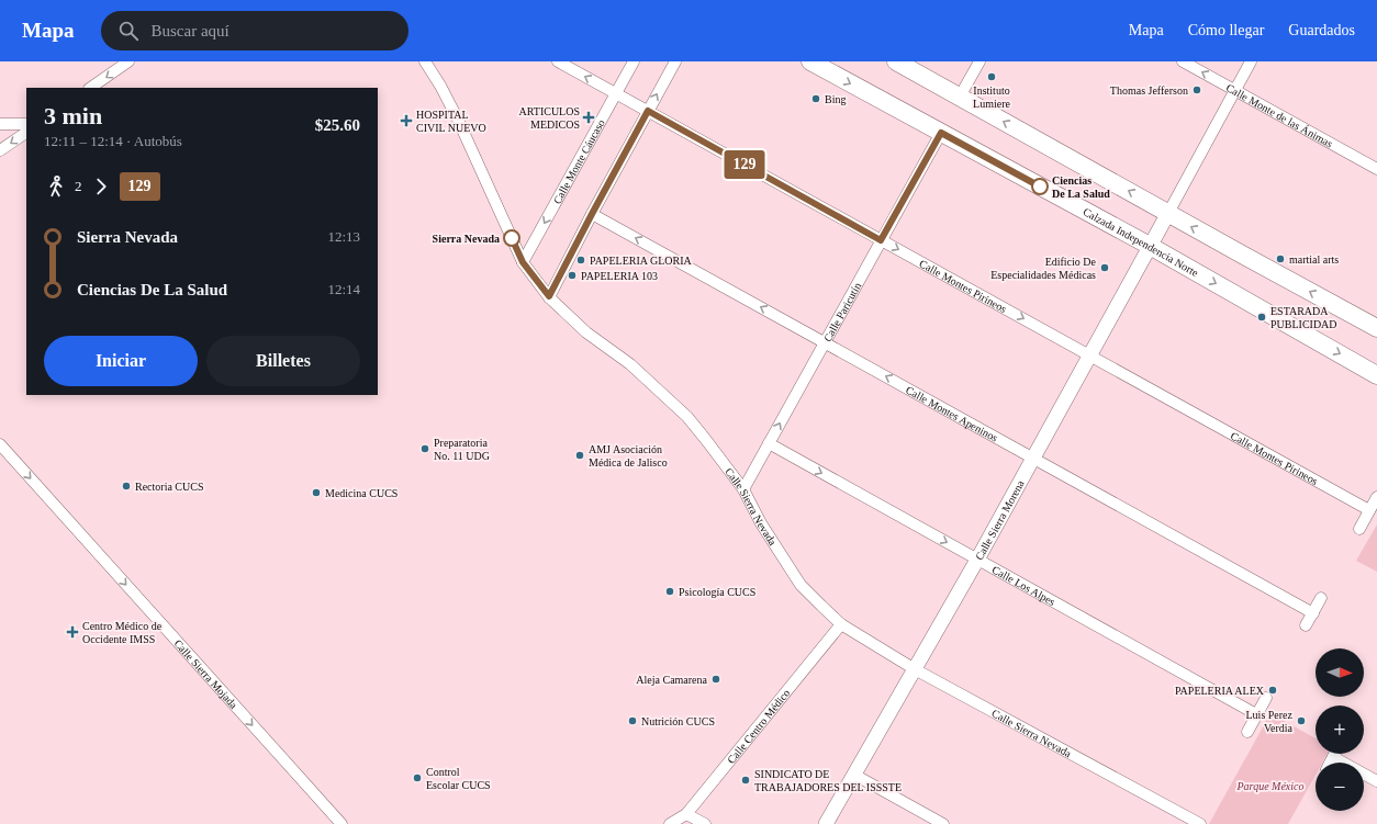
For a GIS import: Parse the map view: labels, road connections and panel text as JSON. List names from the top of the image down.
{
  "streets": {
    "main road": ["Calzada Independencia Norte"],
    "street": [
      "Calle Monte de las Ánimas",
      "Calle Monte Cáucaso",
      "Calle Montes Pirineos",
      "Calle Paricutín",
      "Calle Montes Apeninos",
      "Calle Sierra Nevada",
      "Calle Sierra Morena",
      "Calle Los Alpes",
      "Calle Sierra Mojada",
      "Calle Centro Médico"
    ]
  },
  "crossings": [
    ["Calle Monte Cáucaso", "Calle Montes Pirineos"],
    ["Calle Monte Cáucaso", "Calle Sierra Nevada"],
    ["Calzada Independencia Norte", "Calle Paricutín"],
    ["Calzada Independencia Norte", "Calle Sierra Morena"],
    ["Calle Montes Pirineos", "Calle Paricutín"],
    ["Calle Montes Pirineos", "Calle Sierra Morena"],
    ["Calle Paricutín", "Calle Montes Apeninos"],
    ["Calle Paricutín", "Calle Sierra Nevada"],
    ["Calle Paricutín", "Calle Los Alpes"],
    ["Calle Montes Apeninos", "Calle Sierra Morena"],
    ["Calle Sierra Nevada", "Calle Sierra Morena"],
    ["Calle Sierra Nevada", "Calle Centro Médico"],
    ["Calle Sierra Morena", "Calle Los Alpes"]
  ],
  "one_way": ["Calle Montes Apeninos", "Calle Los Alpes", "Calle Sierra Mojada"],
  "parks": ["Parque México"],
  "places": {
    "other": [
      "Instituto Lumiere",
      "Thomas Jefferson",
      "Bing",
      "Ciencias De La Salud",
      "Sierra Nevada",
      "martial arts",
      "PAPELERIA GLORIA",
      "Edificio De Especialidades Médicas",
      "PAPELERIA 103",
      "ESTARADA PUBLICIDAD",
      "Preparatoria No. 11 UDG",
      "AMJ Asociación Médica de Jalisco",
      "Rectoria CUCS",
      "Medicina CUCS",
      "Psicología CUCS",
      "Aleja Camarena",
      "PAPELERIA ALEX",
      "Nutrición CUCS",
      "Luis Perez Verdia",
      "Control Escolar CUCS",
      "SINDICATO DE TRABAJADORES DEL ISSSTE"
    ],
    "health": ["ARTICULOS MEDICOS", "HOSPITAL CIVIL NUEVO", "Centro Médico de Occidente IMSS"]
  },
  "lines": ["bus line 129"],
  "north": "right",
  "page": {
    "header": "Mapa",
    "search": "Buscar aquí",
    "nav": ["Mapa", "Cómo llegar", "Guardados"],
    "on_map": "129",
    "heading": ["3 min", "12:11 – 12:14 · Autobús", "$25.60"],
    "legs": ["2", "129"],
    "list": [
      {
        "name": "Sierra Nevada",
        "value": "12:13"
      },
      {
        "name": "Ciencias De La Salud",
        "value": "12:14"
      }
    ],
    "buttons": ["Iniciar", "Billetes"],
    "map_buttons": ["+", "−"]
  }
}
